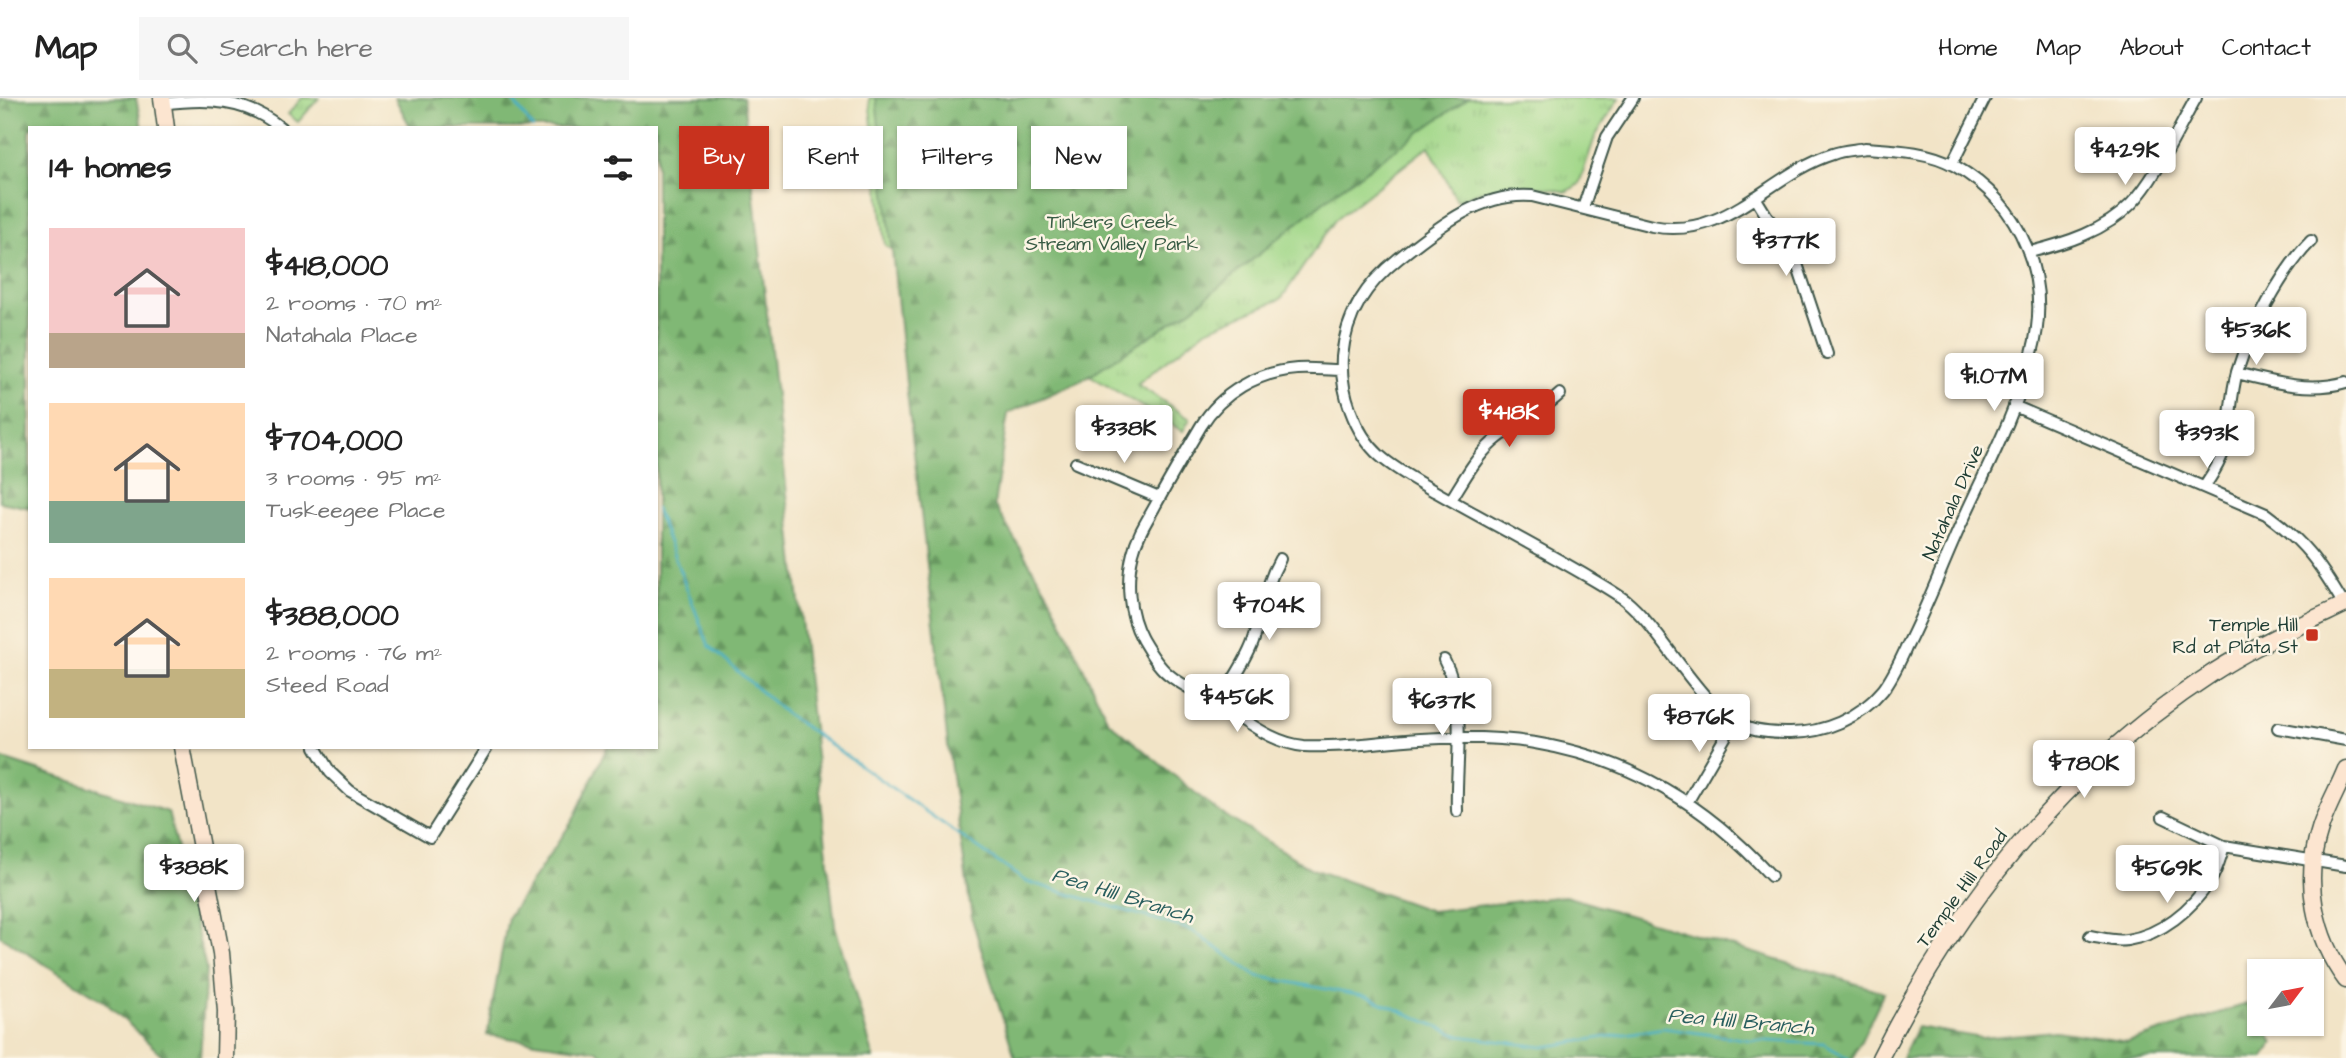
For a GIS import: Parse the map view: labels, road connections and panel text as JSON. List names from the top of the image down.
{
  "streets": {
    "main road": ["Temple Hill Road"],
    "street": ["Natahala Drive"]
  },
  "water": ["Pea Hill Branch"],
  "parks": ["Tinkers Creek Stream Valley Park"],
  "places": {
    "transit": ["Temple Hill Rd at Plata St"]
  },
  "north": "top right",
  "page": {
    "header": "Map",
    "search": "Search here",
    "nav": [
      "Home",
      "Map",
      "About",
      "Contact"
    ],
    "chip": [
      "Buy",
      "Rent",
      "Filters",
      "New"
    ],
    "heading": "14 homes",
    "price": [
      "$429K",
      "$377K",
      "$536K",
      "$1.07M",
      "$418K",
      "$338K",
      "$393K",
      "$704K",
      "$456K",
      "$637K",
      "$876K",
      "$780K",
      "$388K",
      "$569K"
    ],
    "list": [
      {
        "name": "$418,000",
        "note": "2 rooms · 70 m² · Natahala Place"
      },
      {
        "name": "$704,000",
        "note": "3 rooms · 95 m² · Tuskeegee Place"
      },
      {
        "name": "$388,000",
        "note": "2 rooms · 76 m² · Steed Road"
      }
    ]
  }
}
